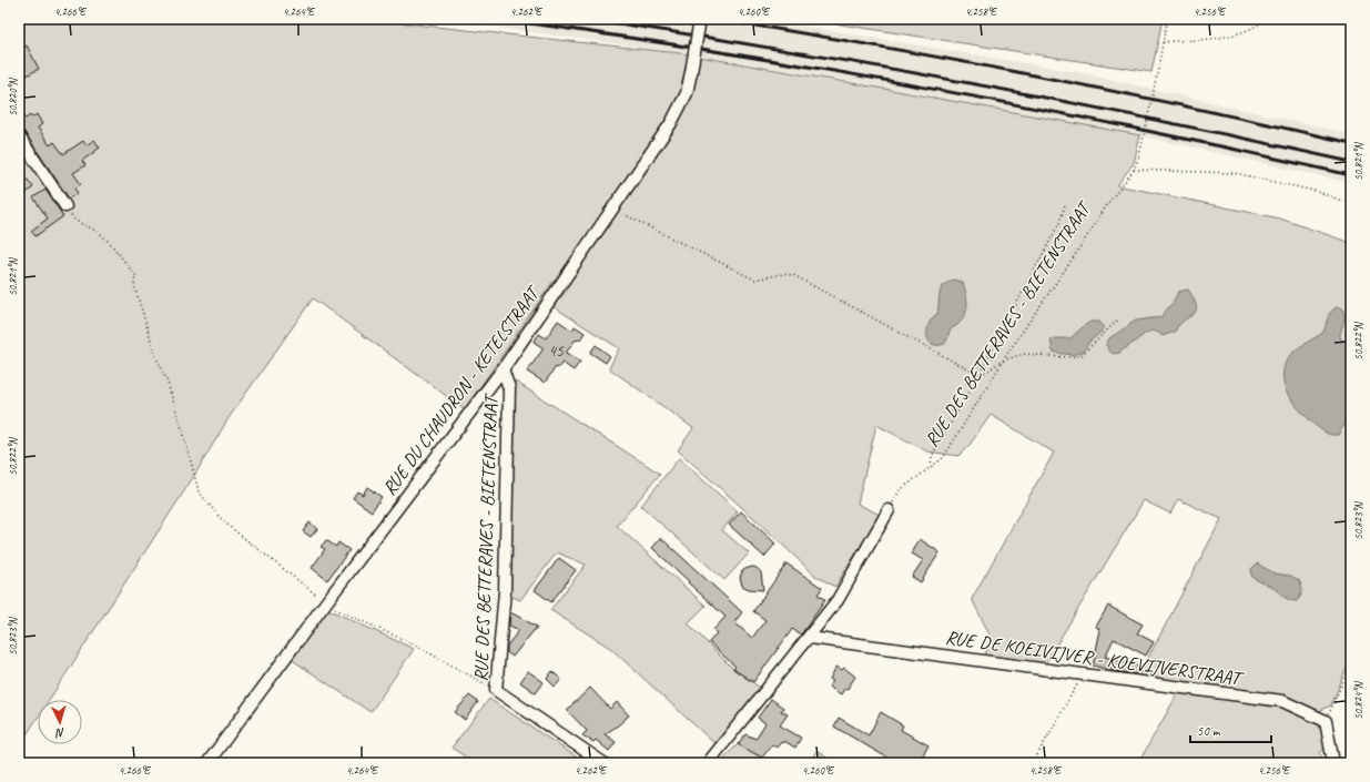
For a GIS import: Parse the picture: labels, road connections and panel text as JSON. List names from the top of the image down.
{
  "streets": {
    "street": ["RUE DES BETTERAVES - BIETENSTRAAT", "RUE DU CHAUDRON - KETELSTRAAT", "RUE DE KOEIVIJVER - KOEVIJVERSTRAAT"]
  },
  "crossings": [
    ["RUE DES BETTERAVES - BIETENSTRAAT", "RUE DU CHAUDRON - KETELSTRAAT"]
  ],
  "house_numbers": ["45"],
  "scale_bar": "50 m",
  "north": "bottom",
  "coordinates": [
    "4.266°E",
    "4.264°E",
    "4.262°E",
    "4.260°E",
    "4.258°E",
    "4.256°E",
    "50.820°N",
    "50.821°N",
    "50.822°N",
    "50.823°N",
    "50.824°N"
  ]
}
